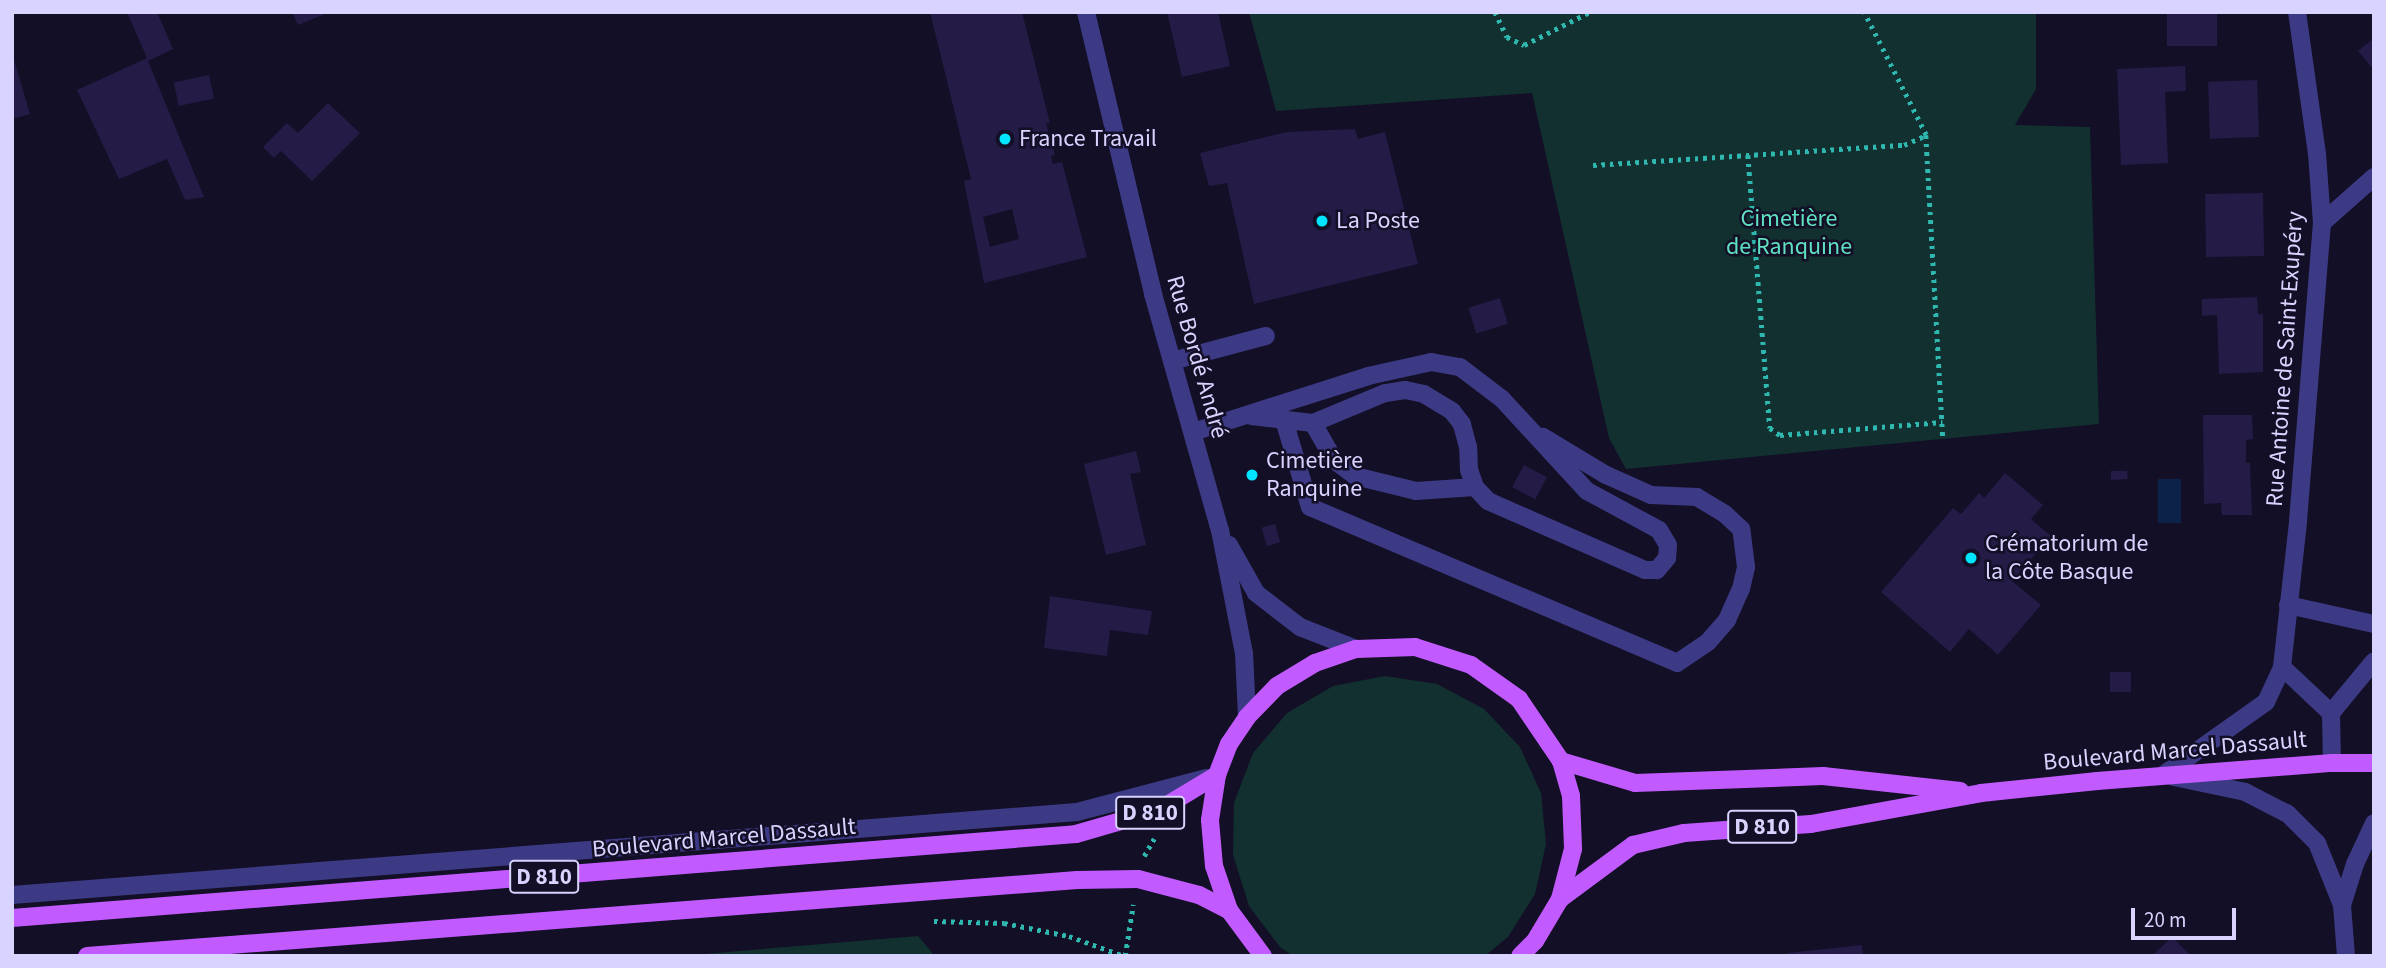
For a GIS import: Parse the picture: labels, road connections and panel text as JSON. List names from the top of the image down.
{
  "streets": {
    "main road": ["Boulevard Marcel Dassault", "D 810"],
    "street": ["Rue Bordé André", "Rue Antoine de Saint-Exupéry"]
  },
  "crossings": [
    ["Rue Antoine de Saint-Exupéry", "Boulevard Marcel Dassault"]
  ],
  "parks": ["Cimetière de Ranquine"],
  "places": [
    "France Travail",
    "La Poste",
    "Cimetière Ranquine",
    "Crématorium de la Côte Basque"
  ],
  "scale_bar": "20 m"
}
